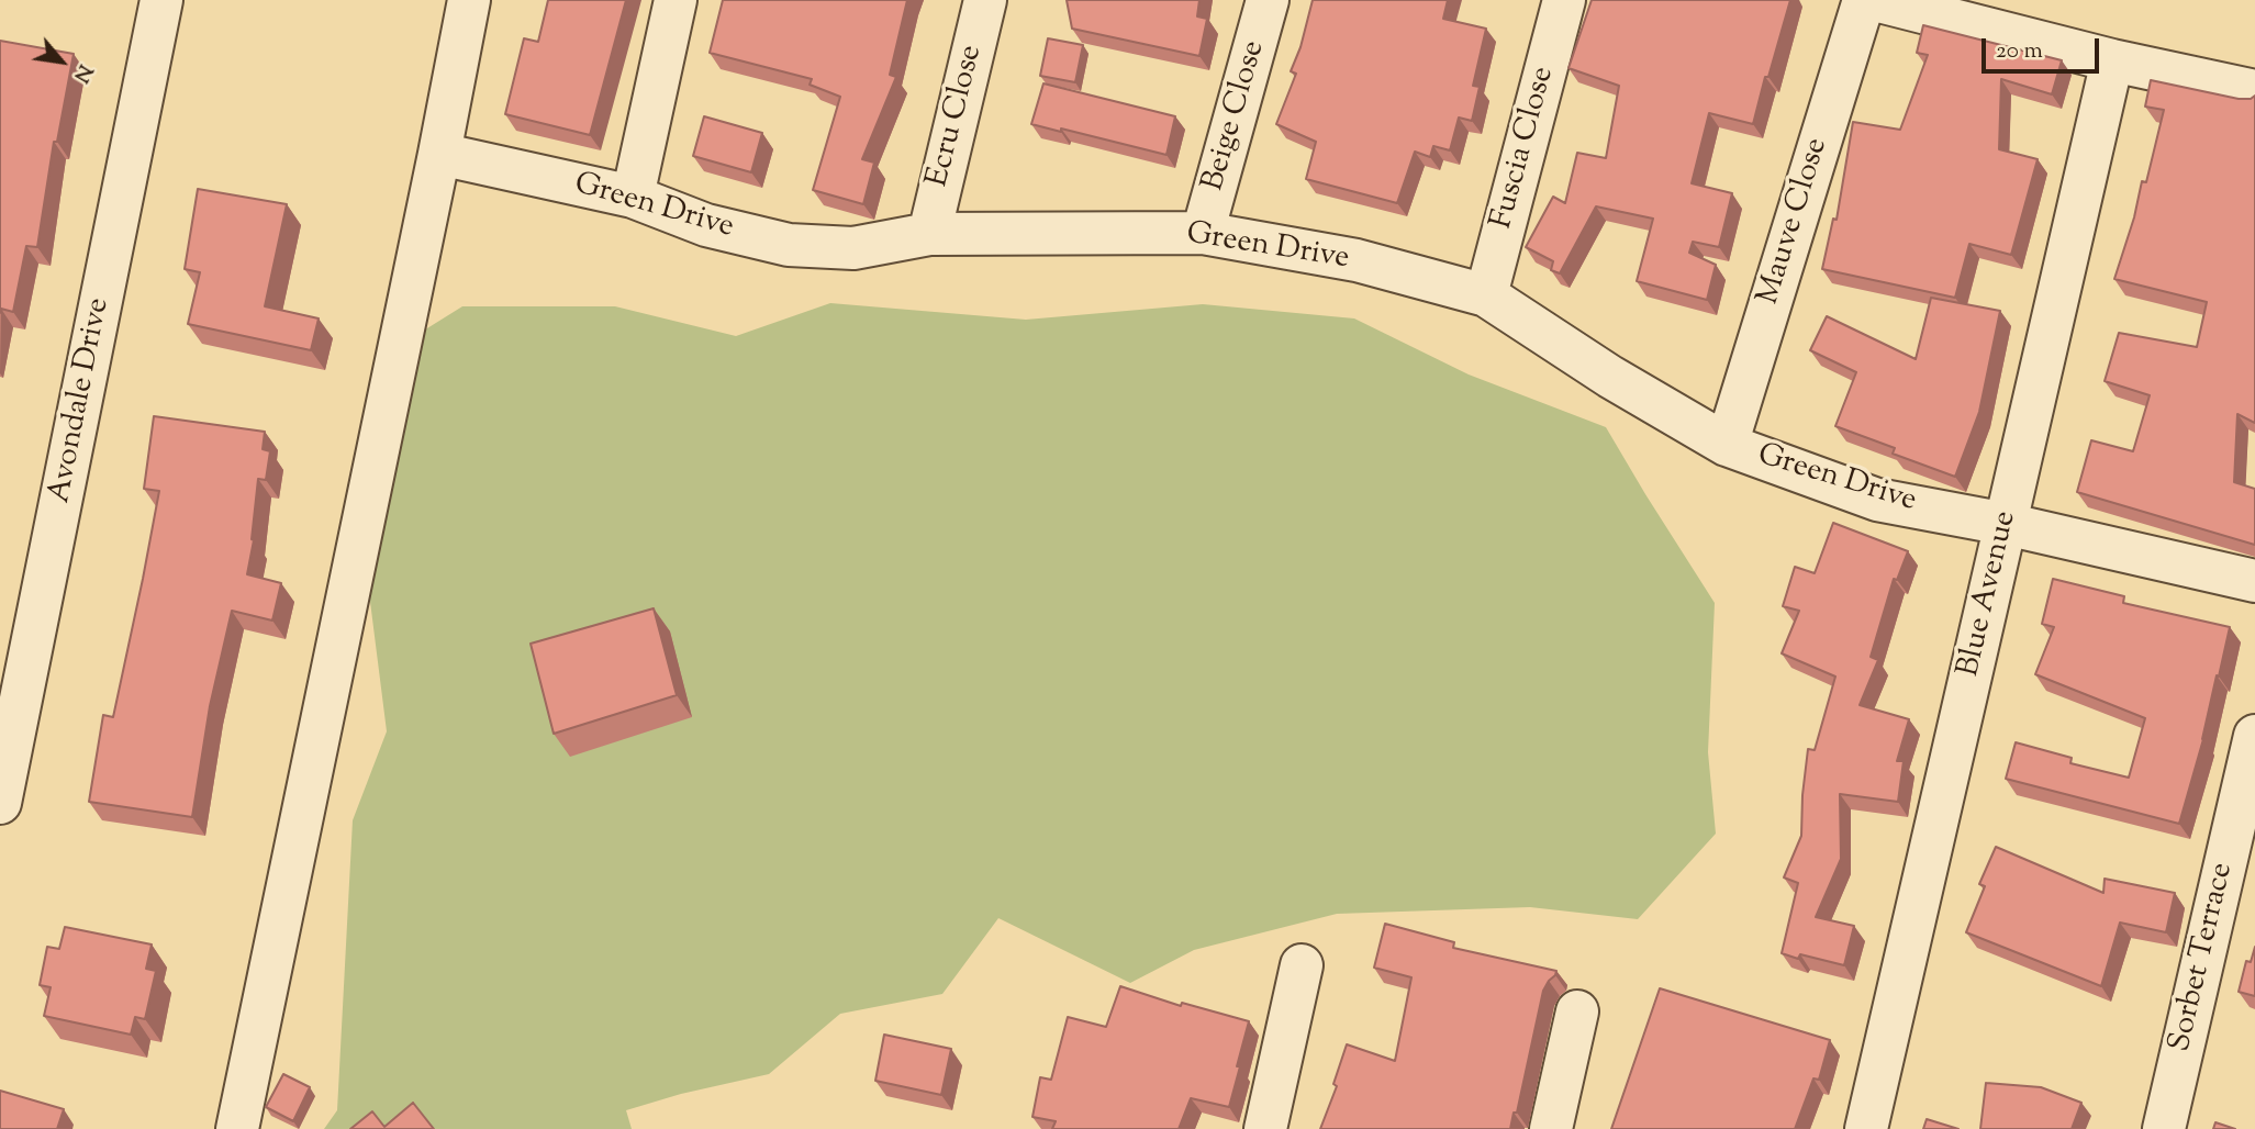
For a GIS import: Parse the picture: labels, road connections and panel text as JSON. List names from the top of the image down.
{
  "streets": {
    "street": [
      "Ecru Close",
      "Beige Close",
      "Fuscia Close",
      "Green Drive",
      "Mauve Close",
      "Avondale Drive",
      "Blue Avenue",
      "Sorbet Terrace"
    ]
  },
  "crossings": [
    ["Ecru Close", "Green Drive"],
    ["Beige Close", "Green Drive"],
    ["Fuscia Close", "Green Drive"],
    ["Green Drive", "Mauve Close"],
    ["Green Drive", "Blue Avenue"]
  ],
  "scale_bar": "20 m",
  "north": "bottom right"
}
